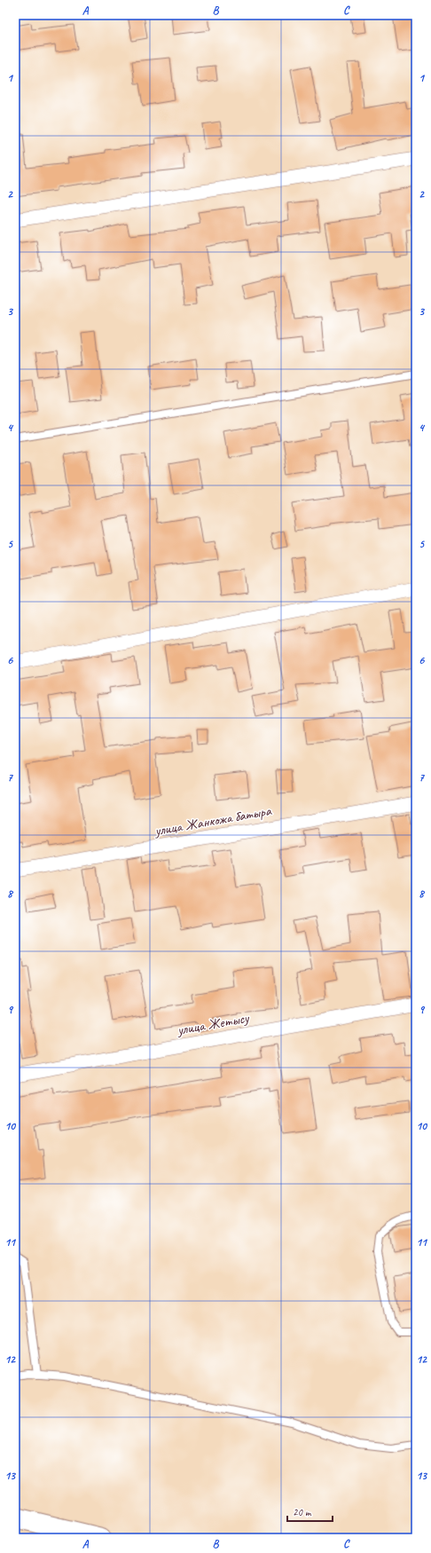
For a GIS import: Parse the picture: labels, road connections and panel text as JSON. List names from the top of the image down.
{
  "streets": {
    "street": ["улица Жанкожа батыра", "улица Жетысу"]
  },
  "scale_bar": "20 m",
  "grid": {
    "columns": ["A", "B", "C"],
    "rows": [
      "1",
      "2",
      "3",
      "4",
      "5",
      "6",
      "7",
      "8",
      "9",
      "10",
      "11",
      "12",
      "13"
    ]
  }
}
